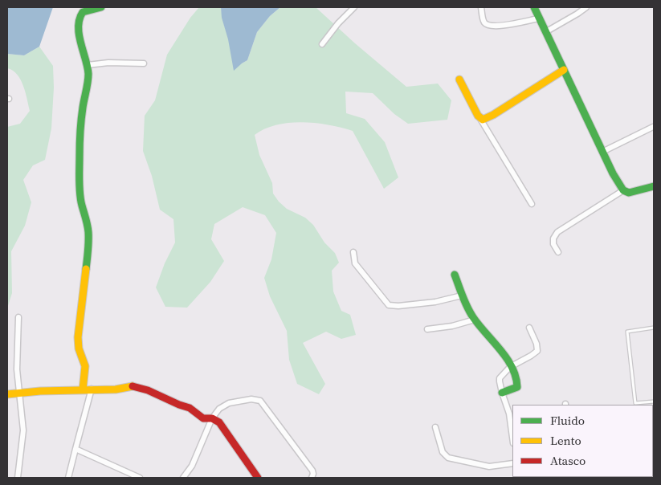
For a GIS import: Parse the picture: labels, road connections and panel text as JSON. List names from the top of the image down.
{
  "legend": ["Fluido", "Lento", "Atasco"]
}
